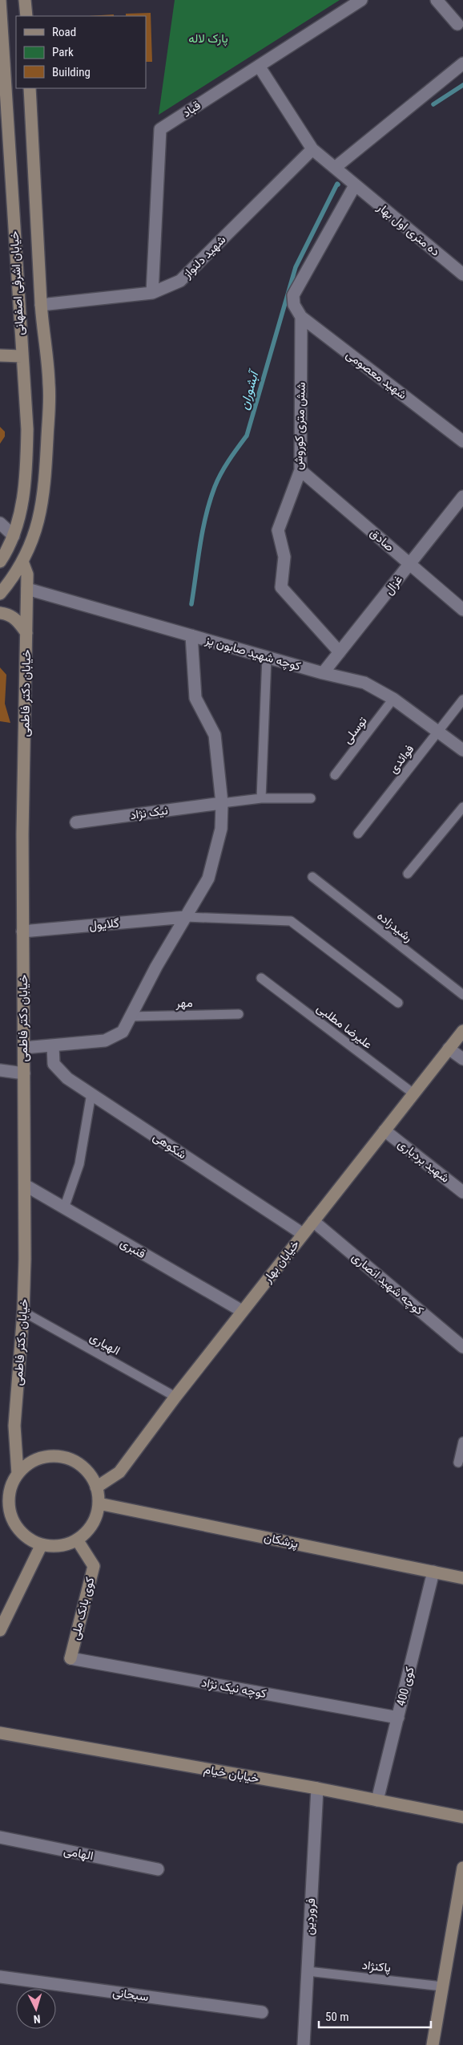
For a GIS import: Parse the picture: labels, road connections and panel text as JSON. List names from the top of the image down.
{
  "streets": {
    "main road": [
      "خیابان اشرفی اصفهانی",
      "خیابان دکتر فاطمی",
      "خیابان بهار",
      "پزشکان",
      "کوی بانک ملی",
      "خیابان خیام"
    ],
    "street": [
      "قباد",
      "ده متری اول بهار",
      "شهید دلنواز",
      "شهید معصومی",
      "شش متری کوروش",
      "صادق",
      "غزال",
      "کوچه شهید صابون پز",
      "نیک نژاد",
      "گلایول",
      "شکوهی",
      "شهید بردباری",
      "قنبری",
      "کوچه شهید انصاری",
      "کوی 400",
      "کوچه نیک نژاد",
      "الهامی",
      "فروردین",
      "سبحانی"
    ],
    "lane": [
      "توسلی",
      "فوائدی",
      "رشیدزاده",
      "مهر",
      "علیرضا مطلبی",
      "الهیاری",
      "پاکنژاد"
    ]
  },
  "crossings": [
    ["قباد", "ده متری اول بهار"],
    ["قباد", "شهید دلنواز"],
    ["ده متری اول بهار", "شهید دلنواز"],
    ["ده متری اول بهار", "شهید معصومی"],
    ["شهید دلنواز", "خیابان اشرفی اصفهانی"],
    ["خیابان اشرفی اصفهانی", "خیابان دکتر فاطمی"],
    ["شهید معصومی", "شش متری کوروش"],
    ["شش متری کوروش", "صادق"],
    ["شش متری کوروش", "غزال"],
    ["صادق", "غزال"],
    ["غزال", "کوچه شهید صابون پز"],
    ["کوچه شهید صابون پز", "خیابان دکتر فاطمی"],
    ["کوچه شهید صابون پز", "توسلی"],
    ["کوچه شهید صابون پز", "فوائدی"],
    ["خیابان دکتر فاطمی", "گلایول"],
    ["خیابان دکتر فاطمی", "قنبری"],
    ["خیابان دکتر فاطمی", "خیابان بهار"],
    ["خیابان دکتر فاطمی", "الهیاری"],
    ["خیابان دکتر فاطمی", "پزشکان"],
    ["خیابان دکتر فاطمی", "کوی بانک ملی"],
    ["علیرضا مطلبی", "خیابان بهار"],
    ["شکوهی", "خیابان بهار"],
    ["شهید بردباری", "خیابان بهار"],
    ["قنبری", "خیابان بهار"],
    ["خیابان بهار", "کوچه شهید انصاری"],
    ["خیابان بهار", "الهیاری"],
    ["خیابان بهار", "پزشکان"],
    ["خیابان بهار", "کوی بانک ملی"],
    ["پزشکان", "کوی بانک ملی"],
    ["پزشکان", "کوی 400"],
    ["کوی بانک ملی", "کوچه نیک نژاد"],
    ["کوی 400", "کوچه نیک نژاد"],
    ["کوی 400", "خیابان خیام"],
    ["خیابان خیام", "فروردین"],
    ["فروردین", "پاکنژاد"]
  ],
  "water": ["آبشوران"],
  "parks": ["پارک لاله"],
  "legend": ["Road", "Park", "Building"],
  "scale_bar": "50 m",
  "north": "bottom"
}
